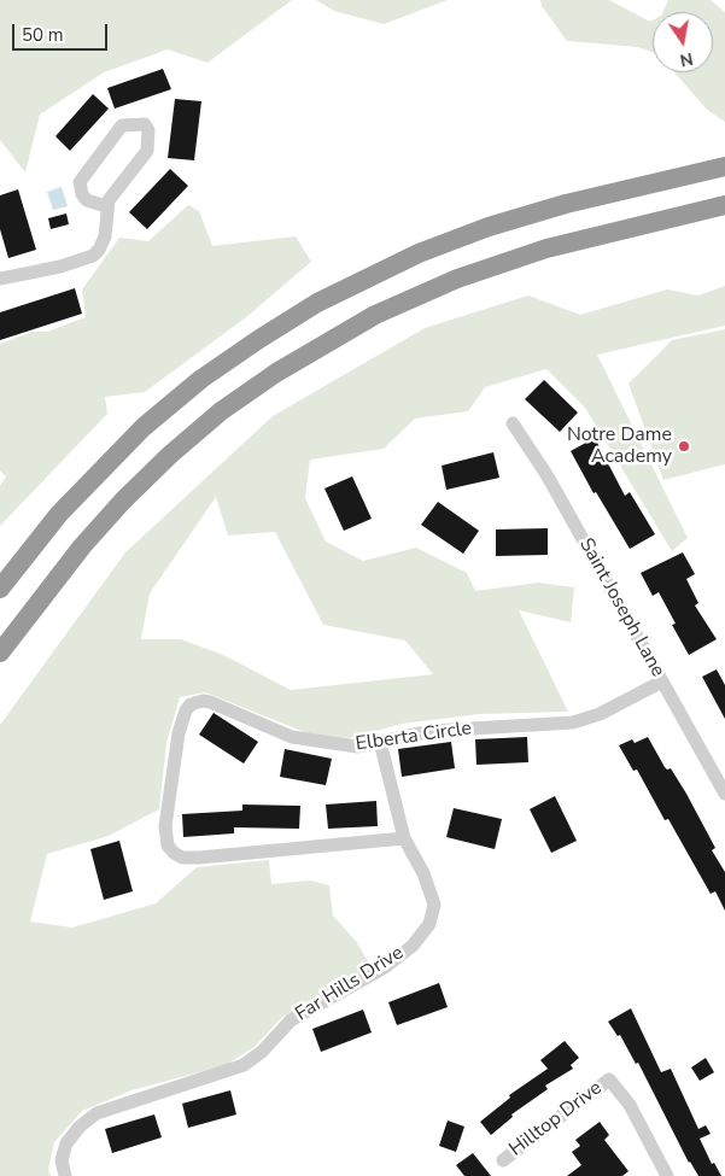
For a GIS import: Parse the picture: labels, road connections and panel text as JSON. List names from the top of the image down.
{
  "streets": {
    "street": [
      "Saint Joseph Lane",
      "Elberta Circle",
      "Far Hills Drive",
      "Hilltop Drive"
    ]
  },
  "crossings": [
    ["Saint Joseph Lane", "Elberta Circle"],
    ["Elberta Circle", "Far Hills Drive"]
  ],
  "places": ["Notre Dame Academy"],
  "scale_bar": "50 m",
  "north": "bottom"
}
